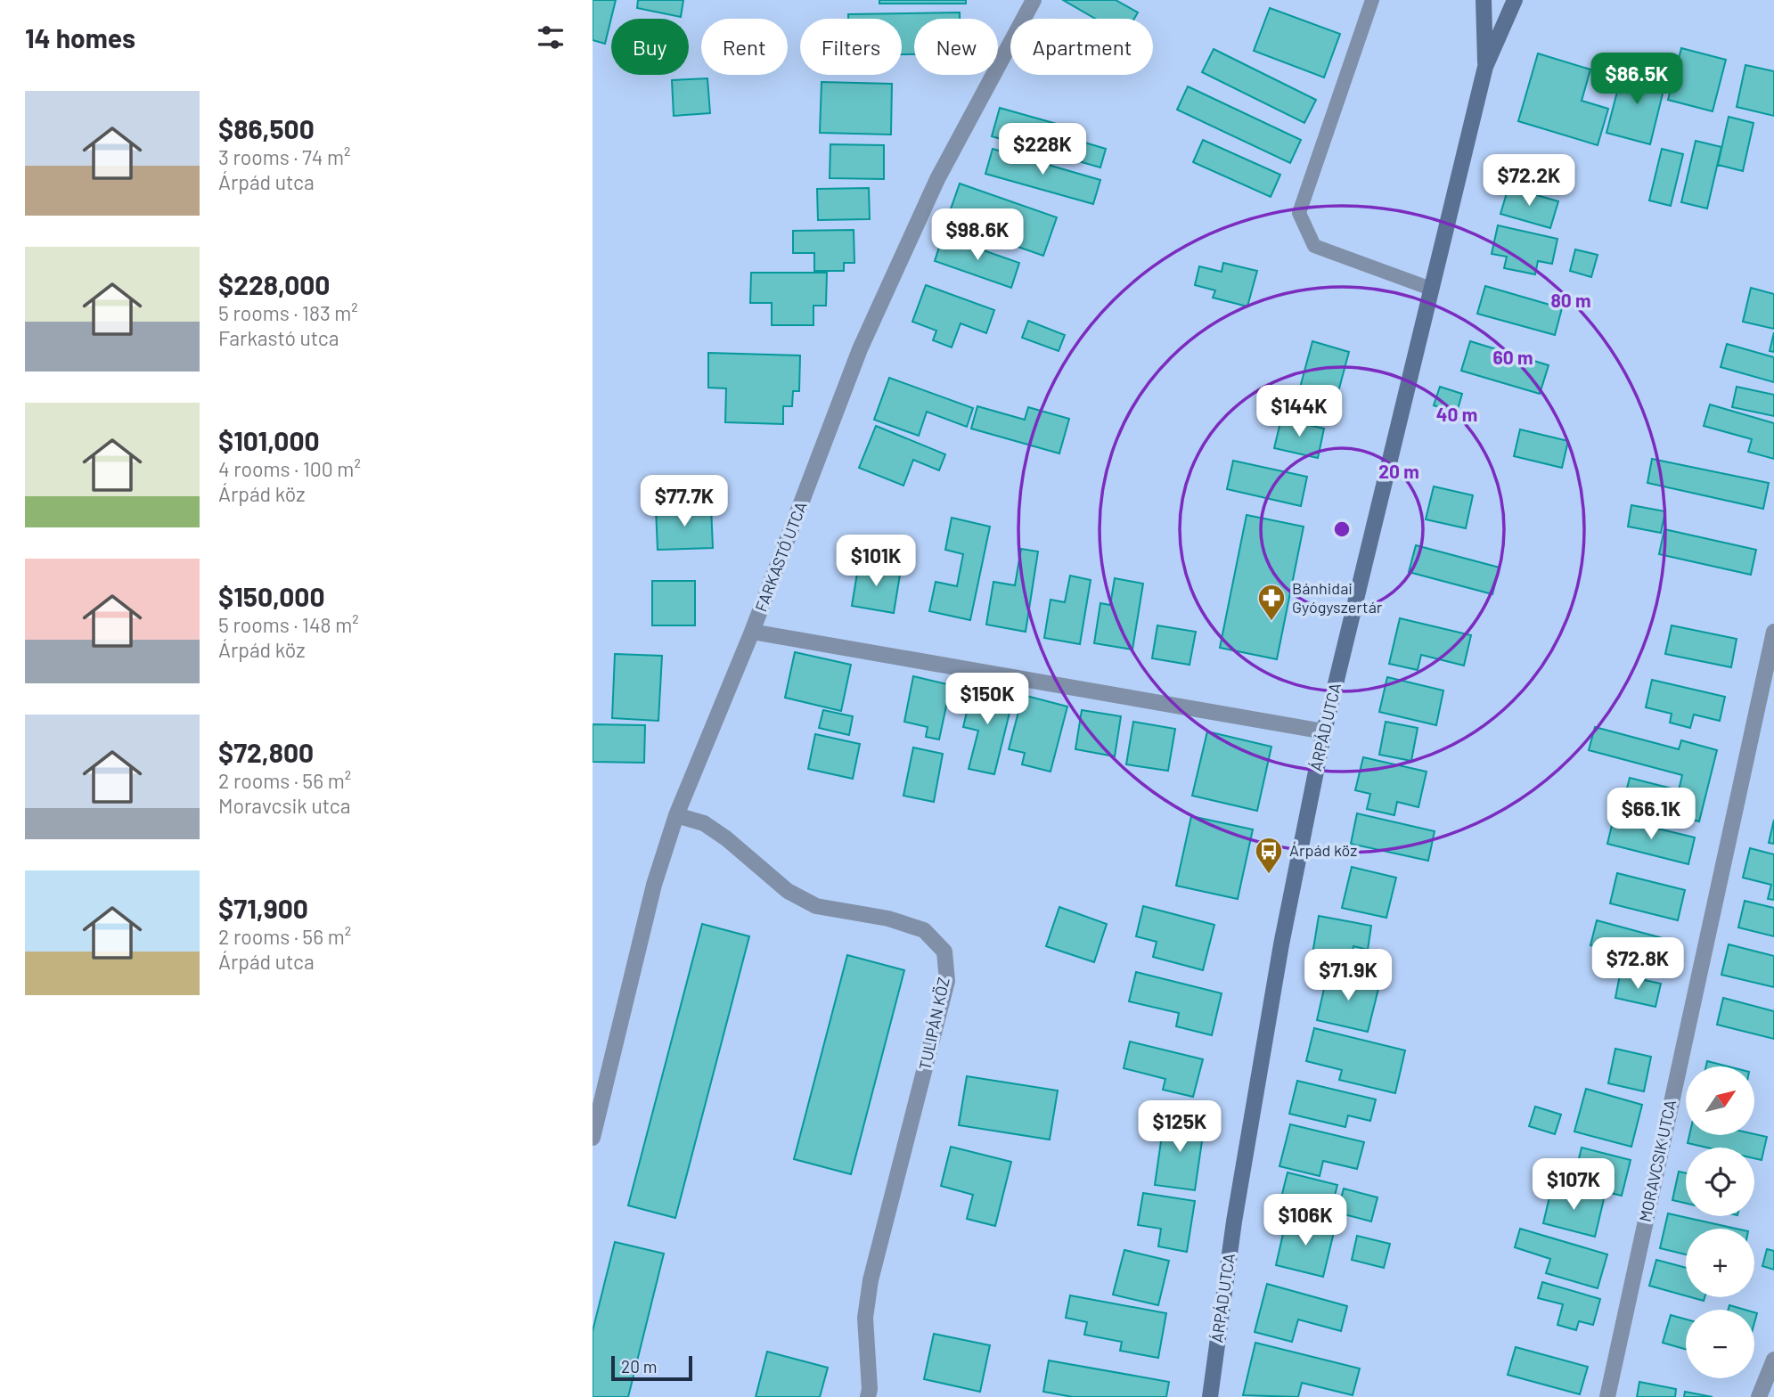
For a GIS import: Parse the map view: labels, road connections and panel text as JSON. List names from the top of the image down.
{
  "streets": {
    "street": [
      "FARKASTÓ UTCA",
      "ÁRPÁD UTCA",
      "TULIPÁN KÖZ",
      "MORAVCSIK UTCA"
    ]
  },
  "crossings": [
    ["FARKASTÓ UTCA", "TULIPÁN KÖZ"]
  ],
  "places": {
    "pharmacy": ["Bánhidai Gyógyszertár"],
    "bus stop": ["Árpád köz"]
  },
  "scale_bar": "20 m",
  "north": "top right",
  "page": {
    "heading": "14 homes",
    "chip": [
      "Buy",
      "Rent",
      "Filters",
      "New",
      "Apartment"
    ],
    "price": [
      "$86.5K",
      "$228K",
      "$72.2K",
      "$98.6K",
      "$144K",
      "$77.7K",
      "$101K",
      "$150K",
      "$66.1K",
      "$72.8K",
      "$71.9K",
      "$125K",
      "$107K",
      "$106K"
    ],
    "list": [
      {
        "name": "$86,500",
        "note": "3 rooms · 74 m² · Árpád utca"
      },
      {
        "name": "$228,000",
        "note": "5 rooms · 183 m² · Farkastó utca"
      },
      {
        "name": "$101,000",
        "note": "4 rooms · 100 m² · Árpád köz"
      },
      {
        "name": "$150,000",
        "note": "5 rooms · 148 m² · Árpád köz"
      },
      {
        "name": "$72,800",
        "note": "2 rooms · 56 m² · Moravcsik utca"
      },
      {
        "name": "$71,900",
        "note": "2 rooms · 56 m² · Árpád utca"
      }
    ],
    "map_buttons": ["+", "−"],
    "scale": "20 m"
  },
  "rings": [
    "80 m",
    "60 m",
    "40 m",
    "20 m"
  ]
}
